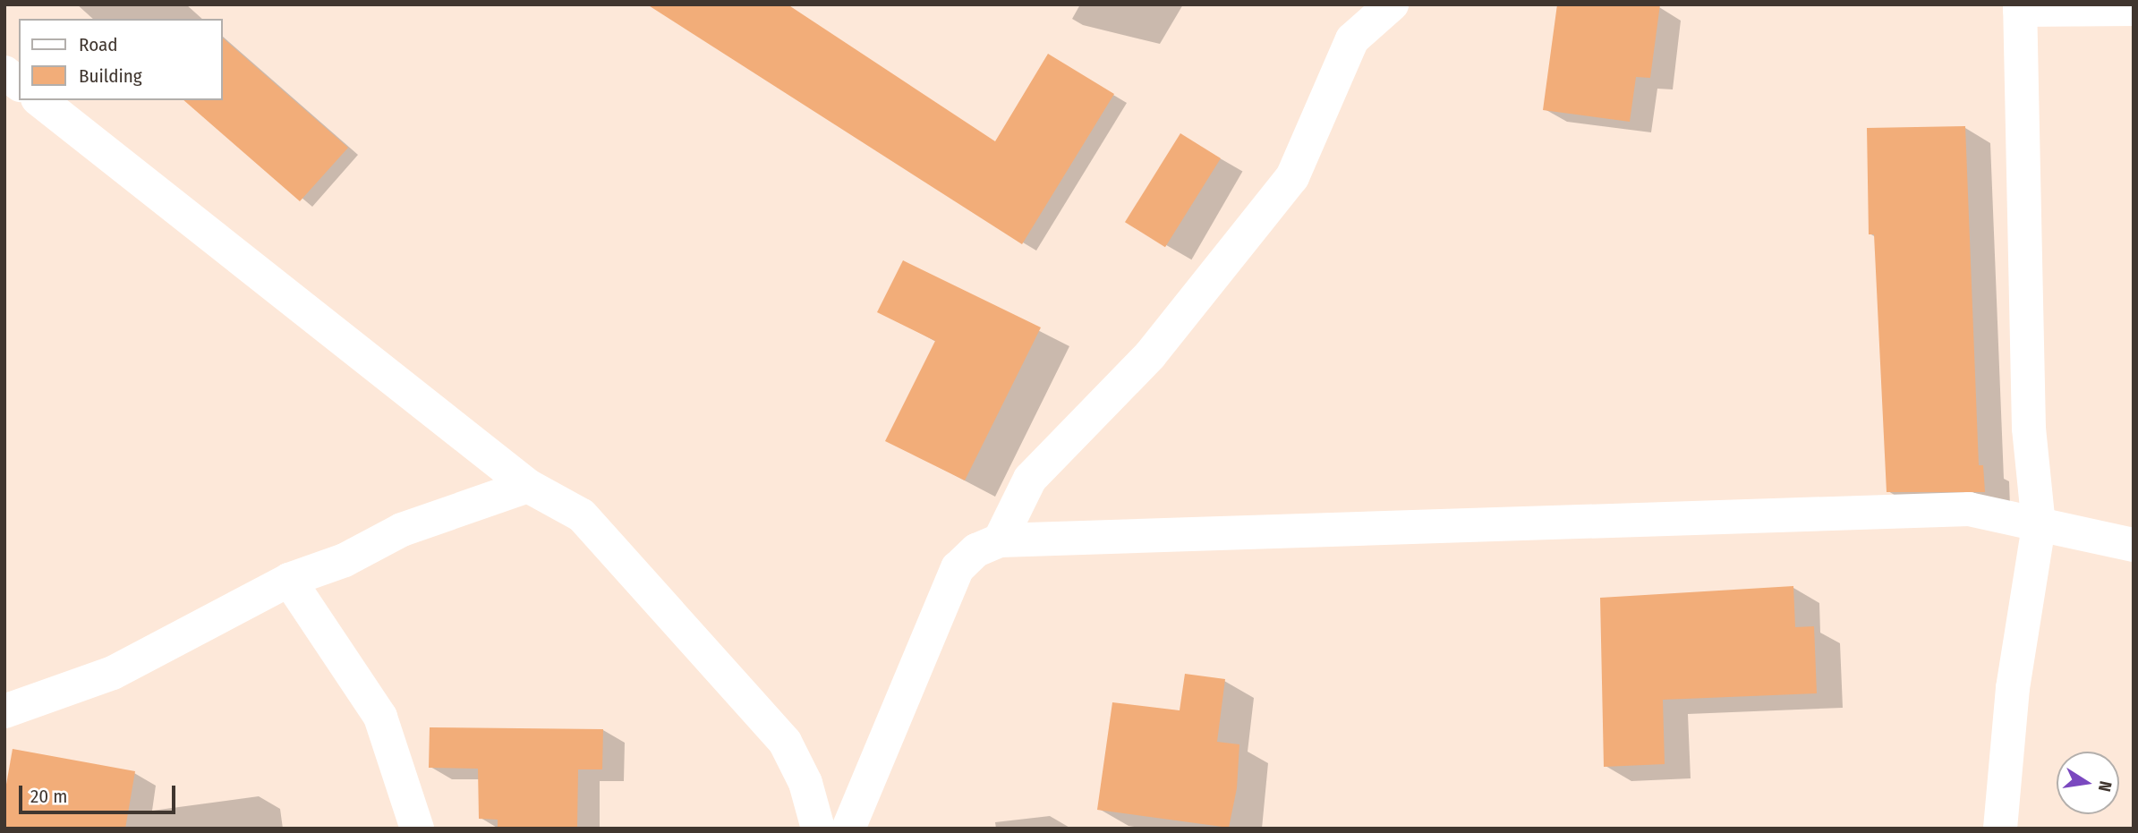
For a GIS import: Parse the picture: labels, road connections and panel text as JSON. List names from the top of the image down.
{
  "legend": ["Road", "Building"],
  "scale_bar": "20 m",
  "north": "right"
}
